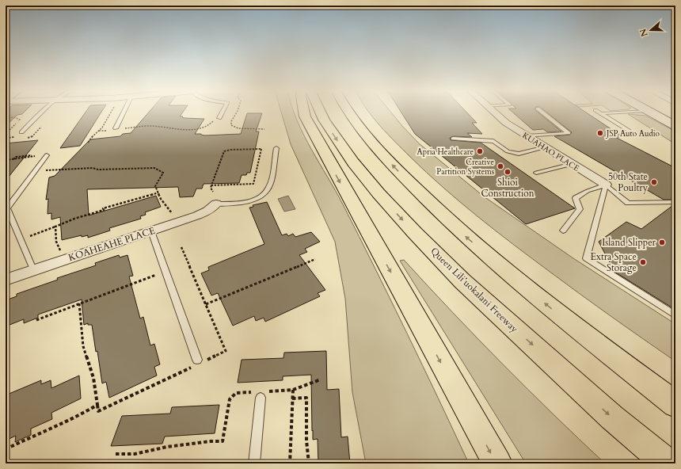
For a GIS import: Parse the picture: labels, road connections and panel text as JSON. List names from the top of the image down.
{
  "streets": {
    "highway": ["Queen Liliʻuokalani Freeway"],
    "street": ["KUAHAO PLACE", "KOAHEAHE PLACE"]
  },
  "places": [
    "JSP Auto Audio",
    "Apria Healthcare",
    "Creative Partition Systems",
    "Shioi Construction",
    "50th State Poultry",
    "Island Slipper",
    "Extra Space Storage"
  ],
  "north": "left"
}
